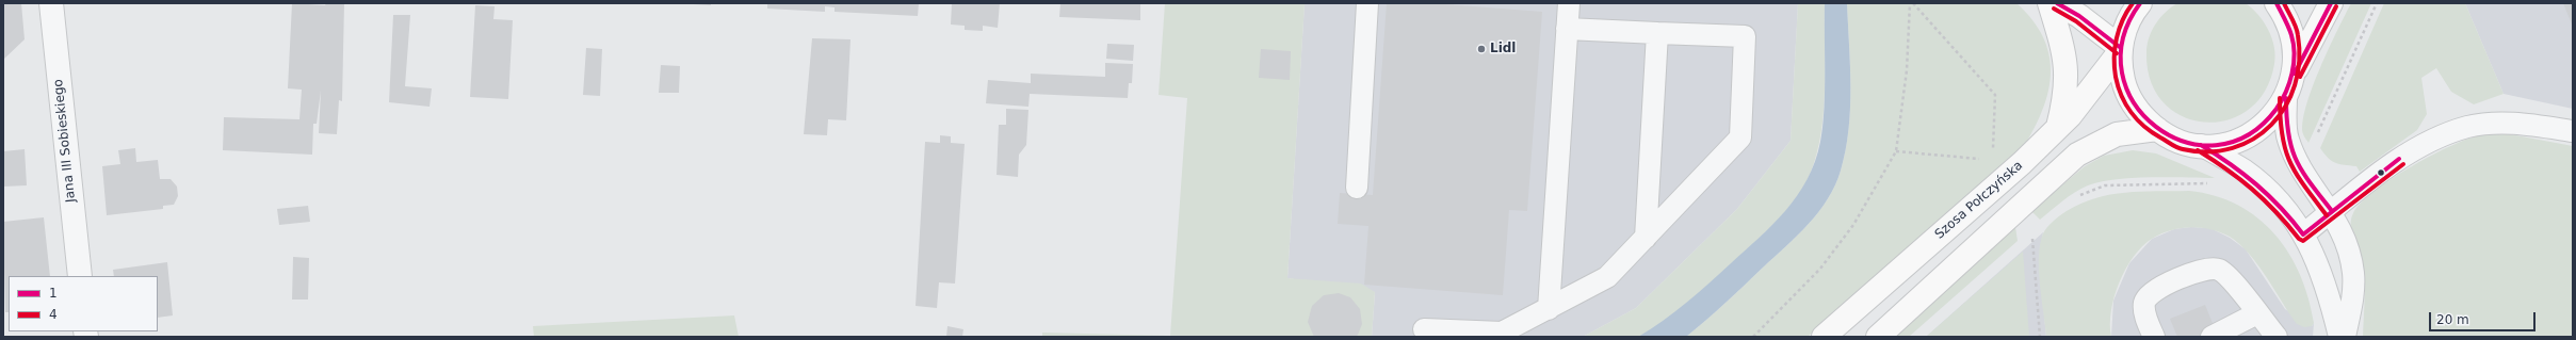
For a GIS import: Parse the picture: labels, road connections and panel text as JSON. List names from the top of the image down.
{
  "streets": {
    "main road": ["Szosa Połczyńska"],
    "street": ["Jana III Sobieskiego"]
  },
  "places": ["Lidl"],
  "lines": ["transit line 1", "transit line 4"],
  "legend": ["1", "4"],
  "scale_bar": "20 m"
}
